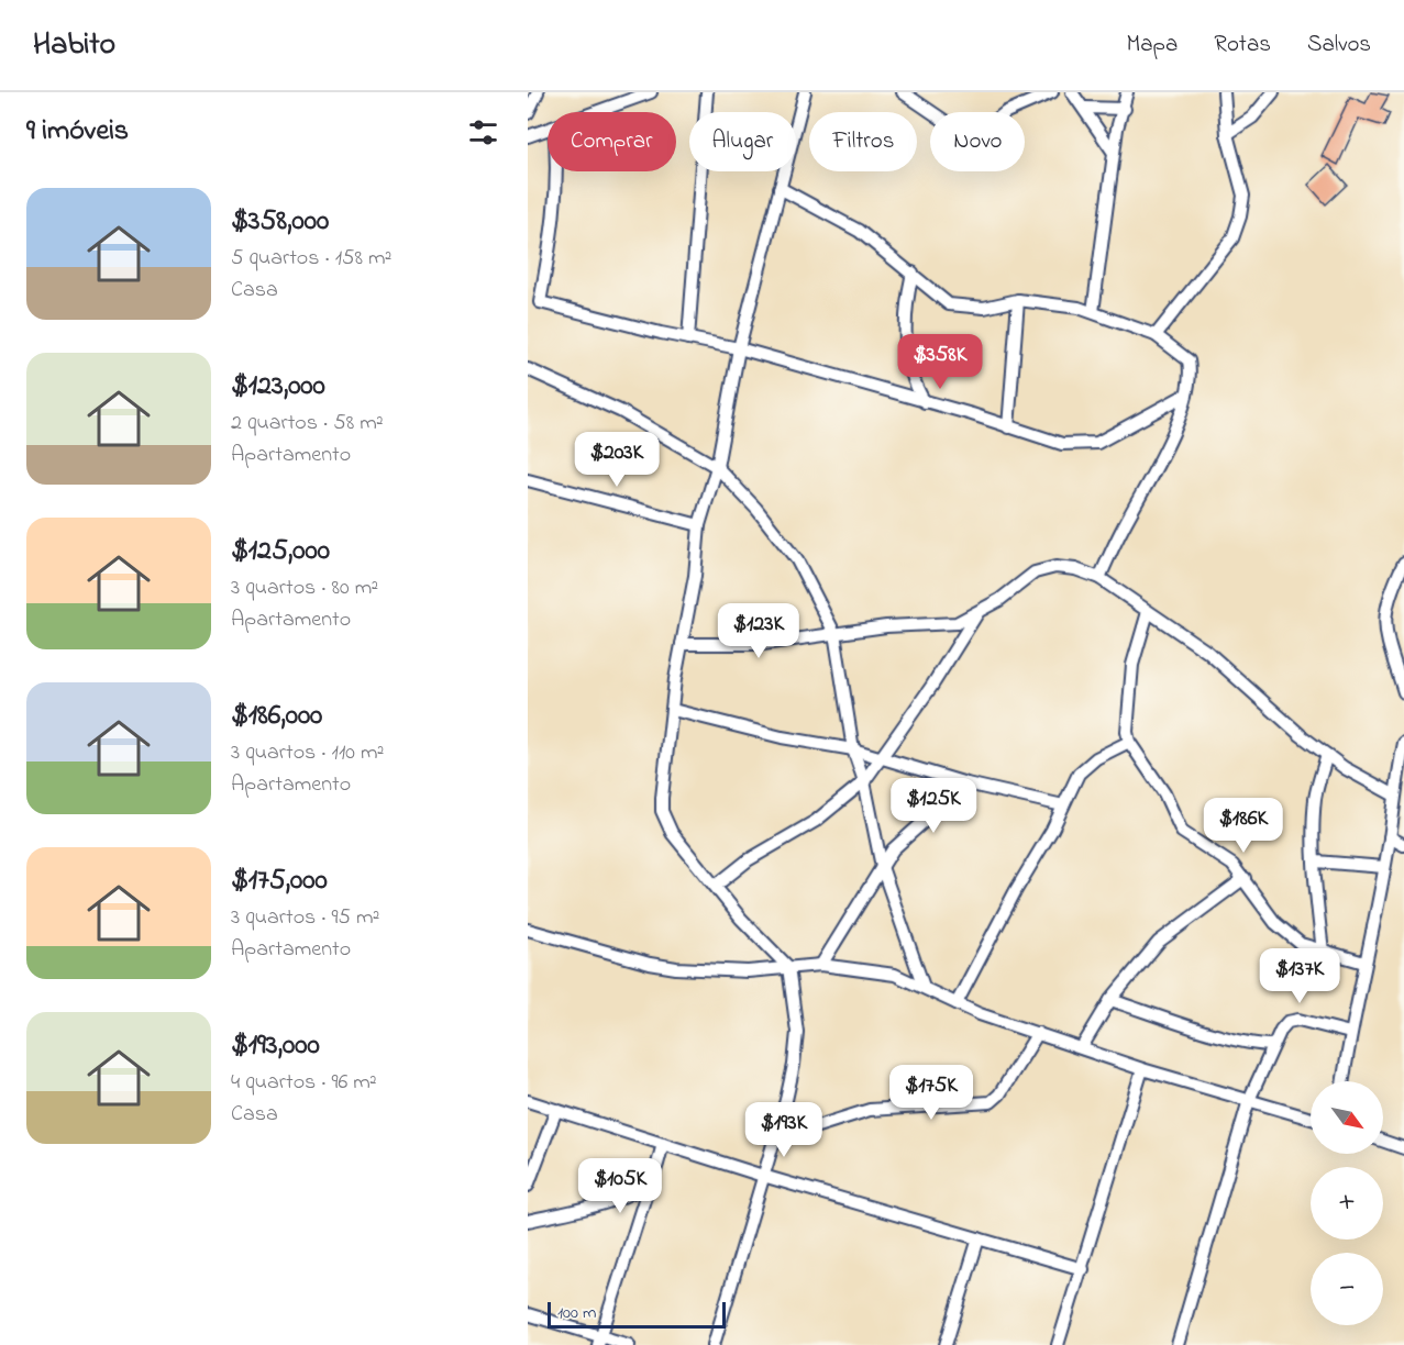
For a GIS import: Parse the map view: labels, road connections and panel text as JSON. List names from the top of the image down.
{
  "scale_bar": "100 m",
  "north": "bottom right",
  "page": {
    "header": "Habito",
    "nav": ["Mapa", "Rotas", "Salvos"],
    "heading": "9 imóveis",
    "chip": [
      "Comprar",
      "Alugar",
      "Filtros",
      "Novo"
    ],
    "list": [
      {
        "name": "$358,000",
        "note": "5 quartos · 158 m² · Casa"
      },
      {
        "name": "$123,000",
        "note": "2 quartos · 58 m² · Apartamento"
      },
      {
        "name": "$125,000",
        "note": "3 quartos · 80 m² · Apartamento"
      },
      {
        "name": "$186,000",
        "note": "3 quartos · 110 m² · Apartamento"
      },
      {
        "name": "$175,000",
        "note": "3 quartos · 95 m² · Apartamento"
      },
      {
        "name": "$193,000",
        "note": "4 quartos · 96 m² · Casa"
      }
    ],
    "price": [
      "$358K",
      "$203K",
      "$123K",
      "$125K",
      "$186K",
      "$137K",
      "$175K",
      "$193K",
      "$105K"
    ],
    "map_buttons": ["+", "−"],
    "scale": "100 m"
  }
}
